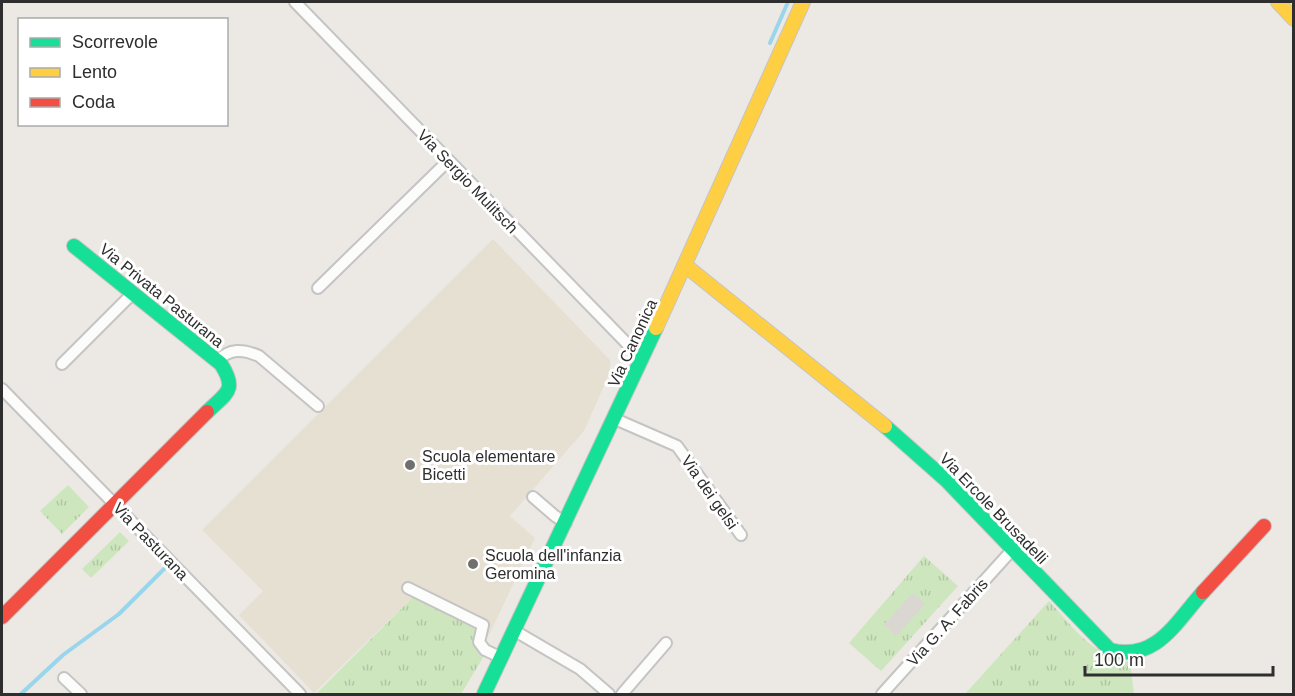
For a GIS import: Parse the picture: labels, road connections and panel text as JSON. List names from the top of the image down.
{
  "streets": {
    "street": [
      "Via Sergio Mulitsch",
      "Via Privata Pasturana",
      "Via Canonica",
      "Via dei gelsi",
      "Via Ercole Brusadelli",
      "Via Pasturana",
      "Via G. A. Fabris"
    ]
  },
  "crossings": [
    ["Via Sergio Mulitsch", "Via Canonica"],
    ["Via Privata Pasturana", "Via Pasturana"],
    ["Via Canonica", "Via dei gelsi"],
    ["Via Canonica", "Via Ercole Brusadelli"],
    ["Via Ercole Brusadelli", "Via G. A. Fabris"]
  ],
  "places": ["Scuola elementare Bicetti", "Scuola dell'infanzia Geromina"],
  "legend": ["Scorrevole", "Lento", "Coda"],
  "scale_bar": "100 m"
}
